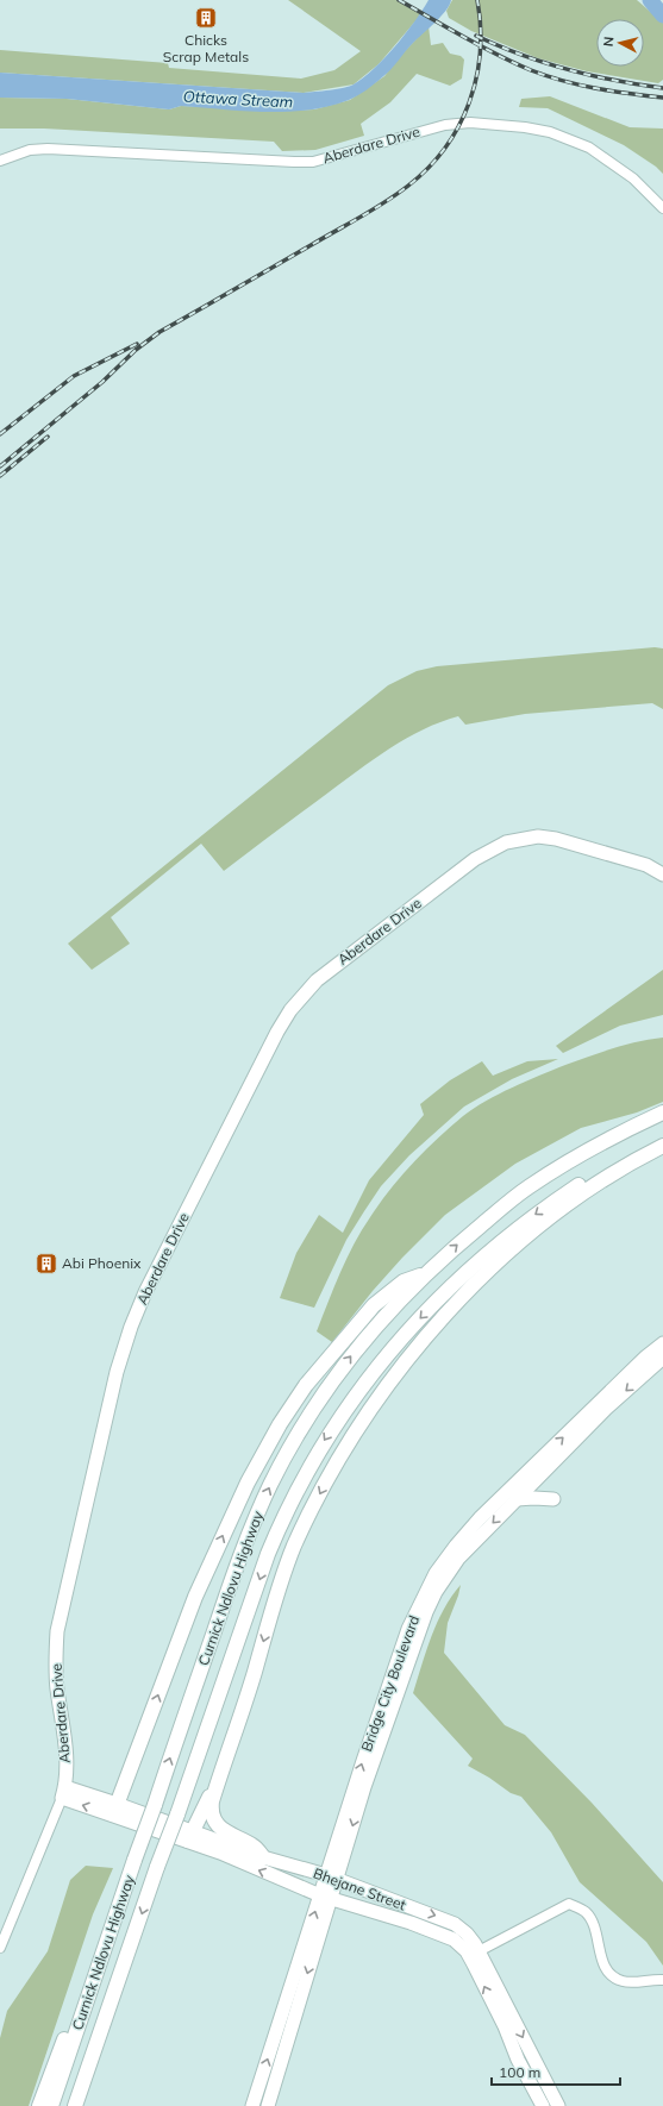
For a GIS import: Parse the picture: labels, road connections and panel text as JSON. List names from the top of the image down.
{
  "streets": {
    "main road": ["Curnick Ndlovu Highway"],
    "street": ["Aberdare Drive", "Bridge City Boulevard", "Bhejane Street"]
  },
  "crossings": [
    ["Aberdare Drive", "Bhejane Street"],
    ["Bridge City Boulevard", "Bhejane Street"]
  ],
  "water": ["Ottawa Stream"],
  "places": {
    "building": ["Chicks Scrap Metals", "Abi Phoenix"]
  },
  "scale_bar": "100 m",
  "north": "left"
}
